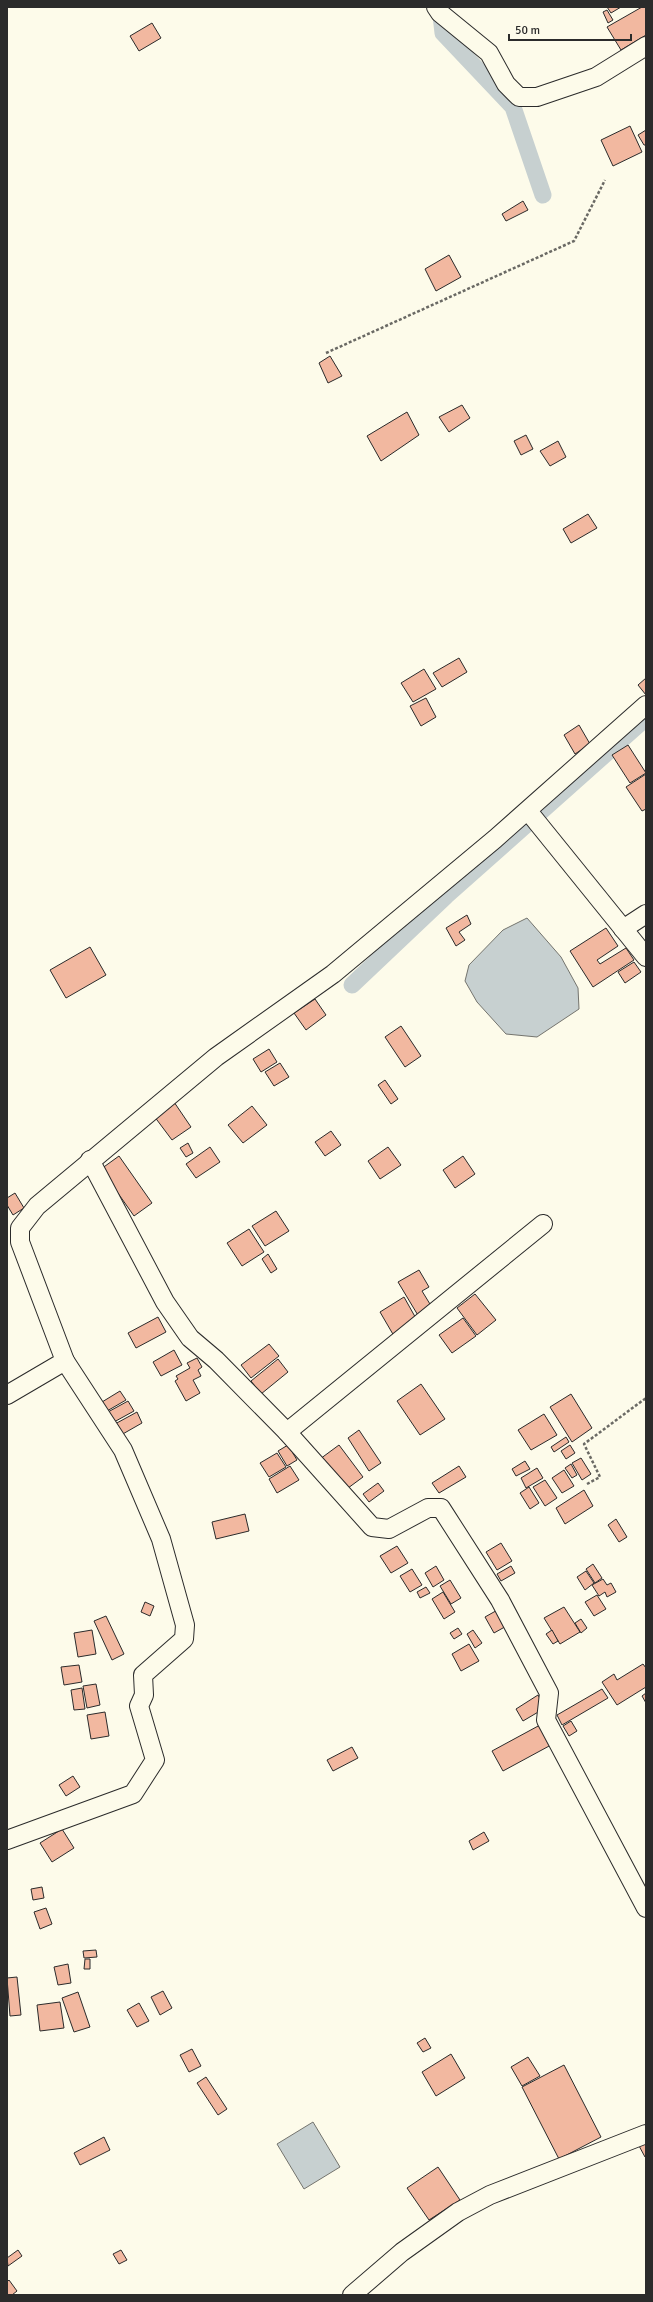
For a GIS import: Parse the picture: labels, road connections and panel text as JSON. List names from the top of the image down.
{
  "scale_bar": "50 m"
}
